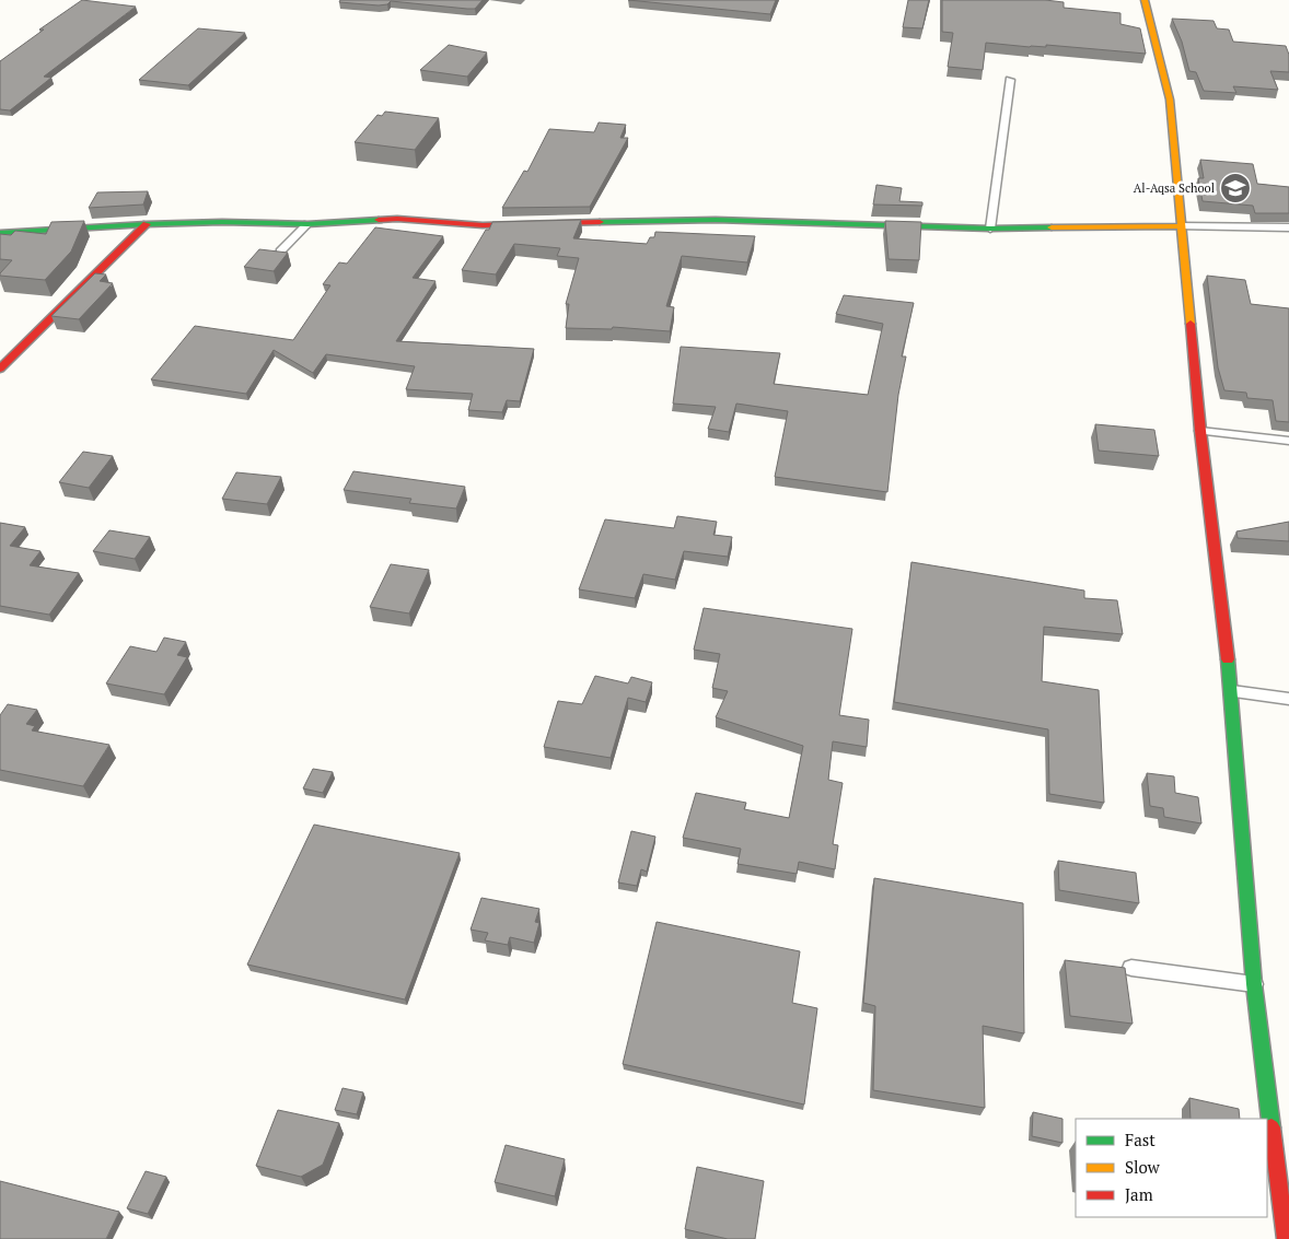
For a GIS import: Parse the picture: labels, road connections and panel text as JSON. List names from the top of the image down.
{
  "places": {
    "school or university": ["Al-Aqsa School"]
  },
  "legend": ["Fast", "Slow", "Jam"]
}
